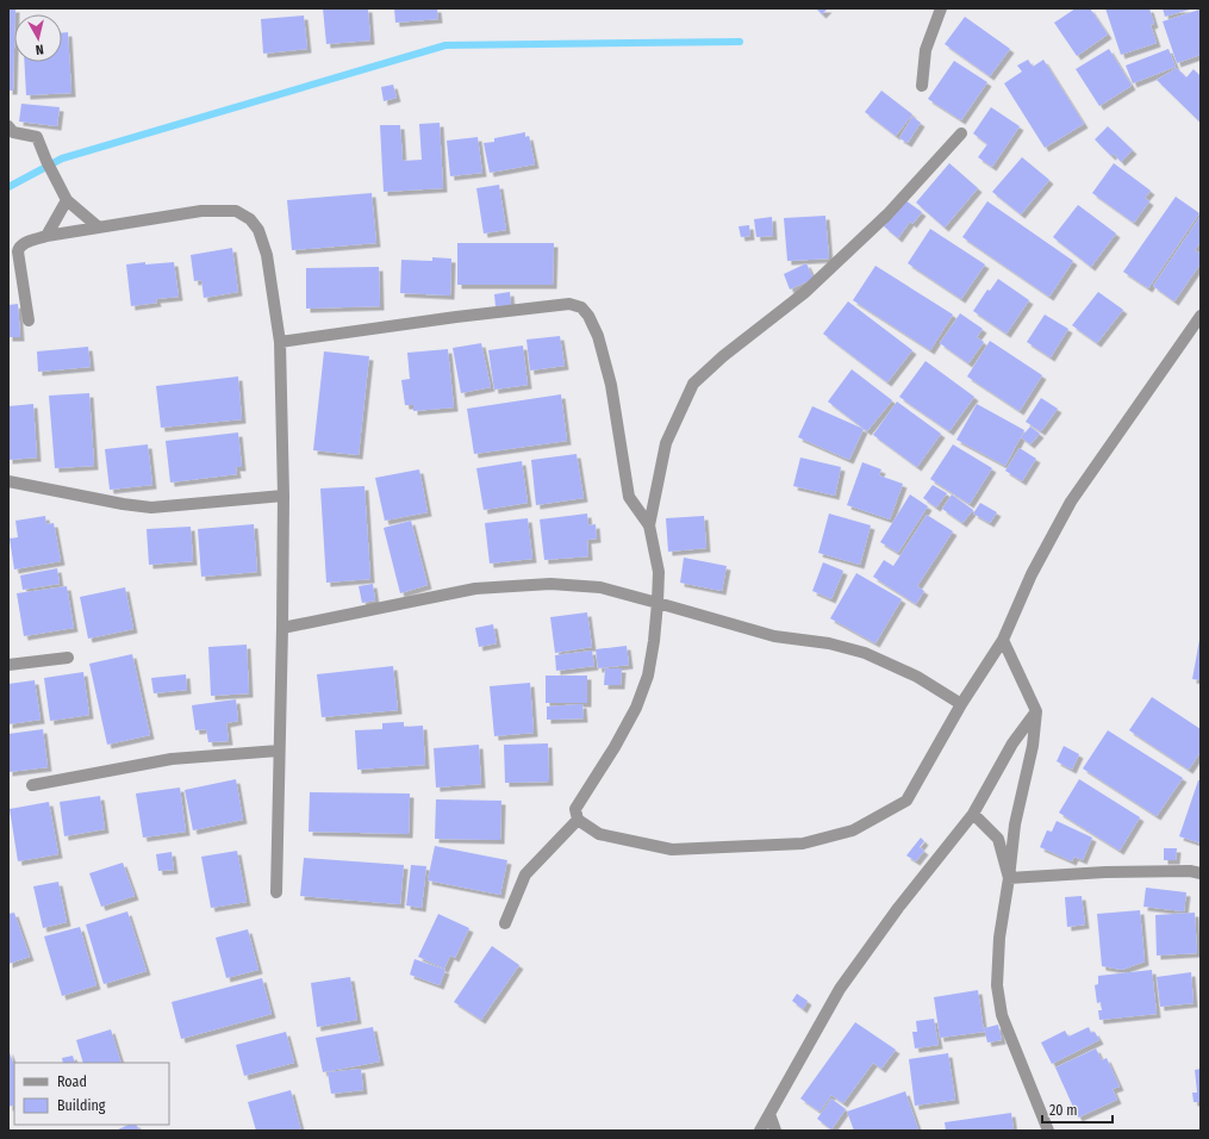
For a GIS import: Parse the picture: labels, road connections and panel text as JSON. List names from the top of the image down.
{
  "legend": ["Road", "Building"],
  "scale_bar": "20 m",
  "north": "bottom"
}
